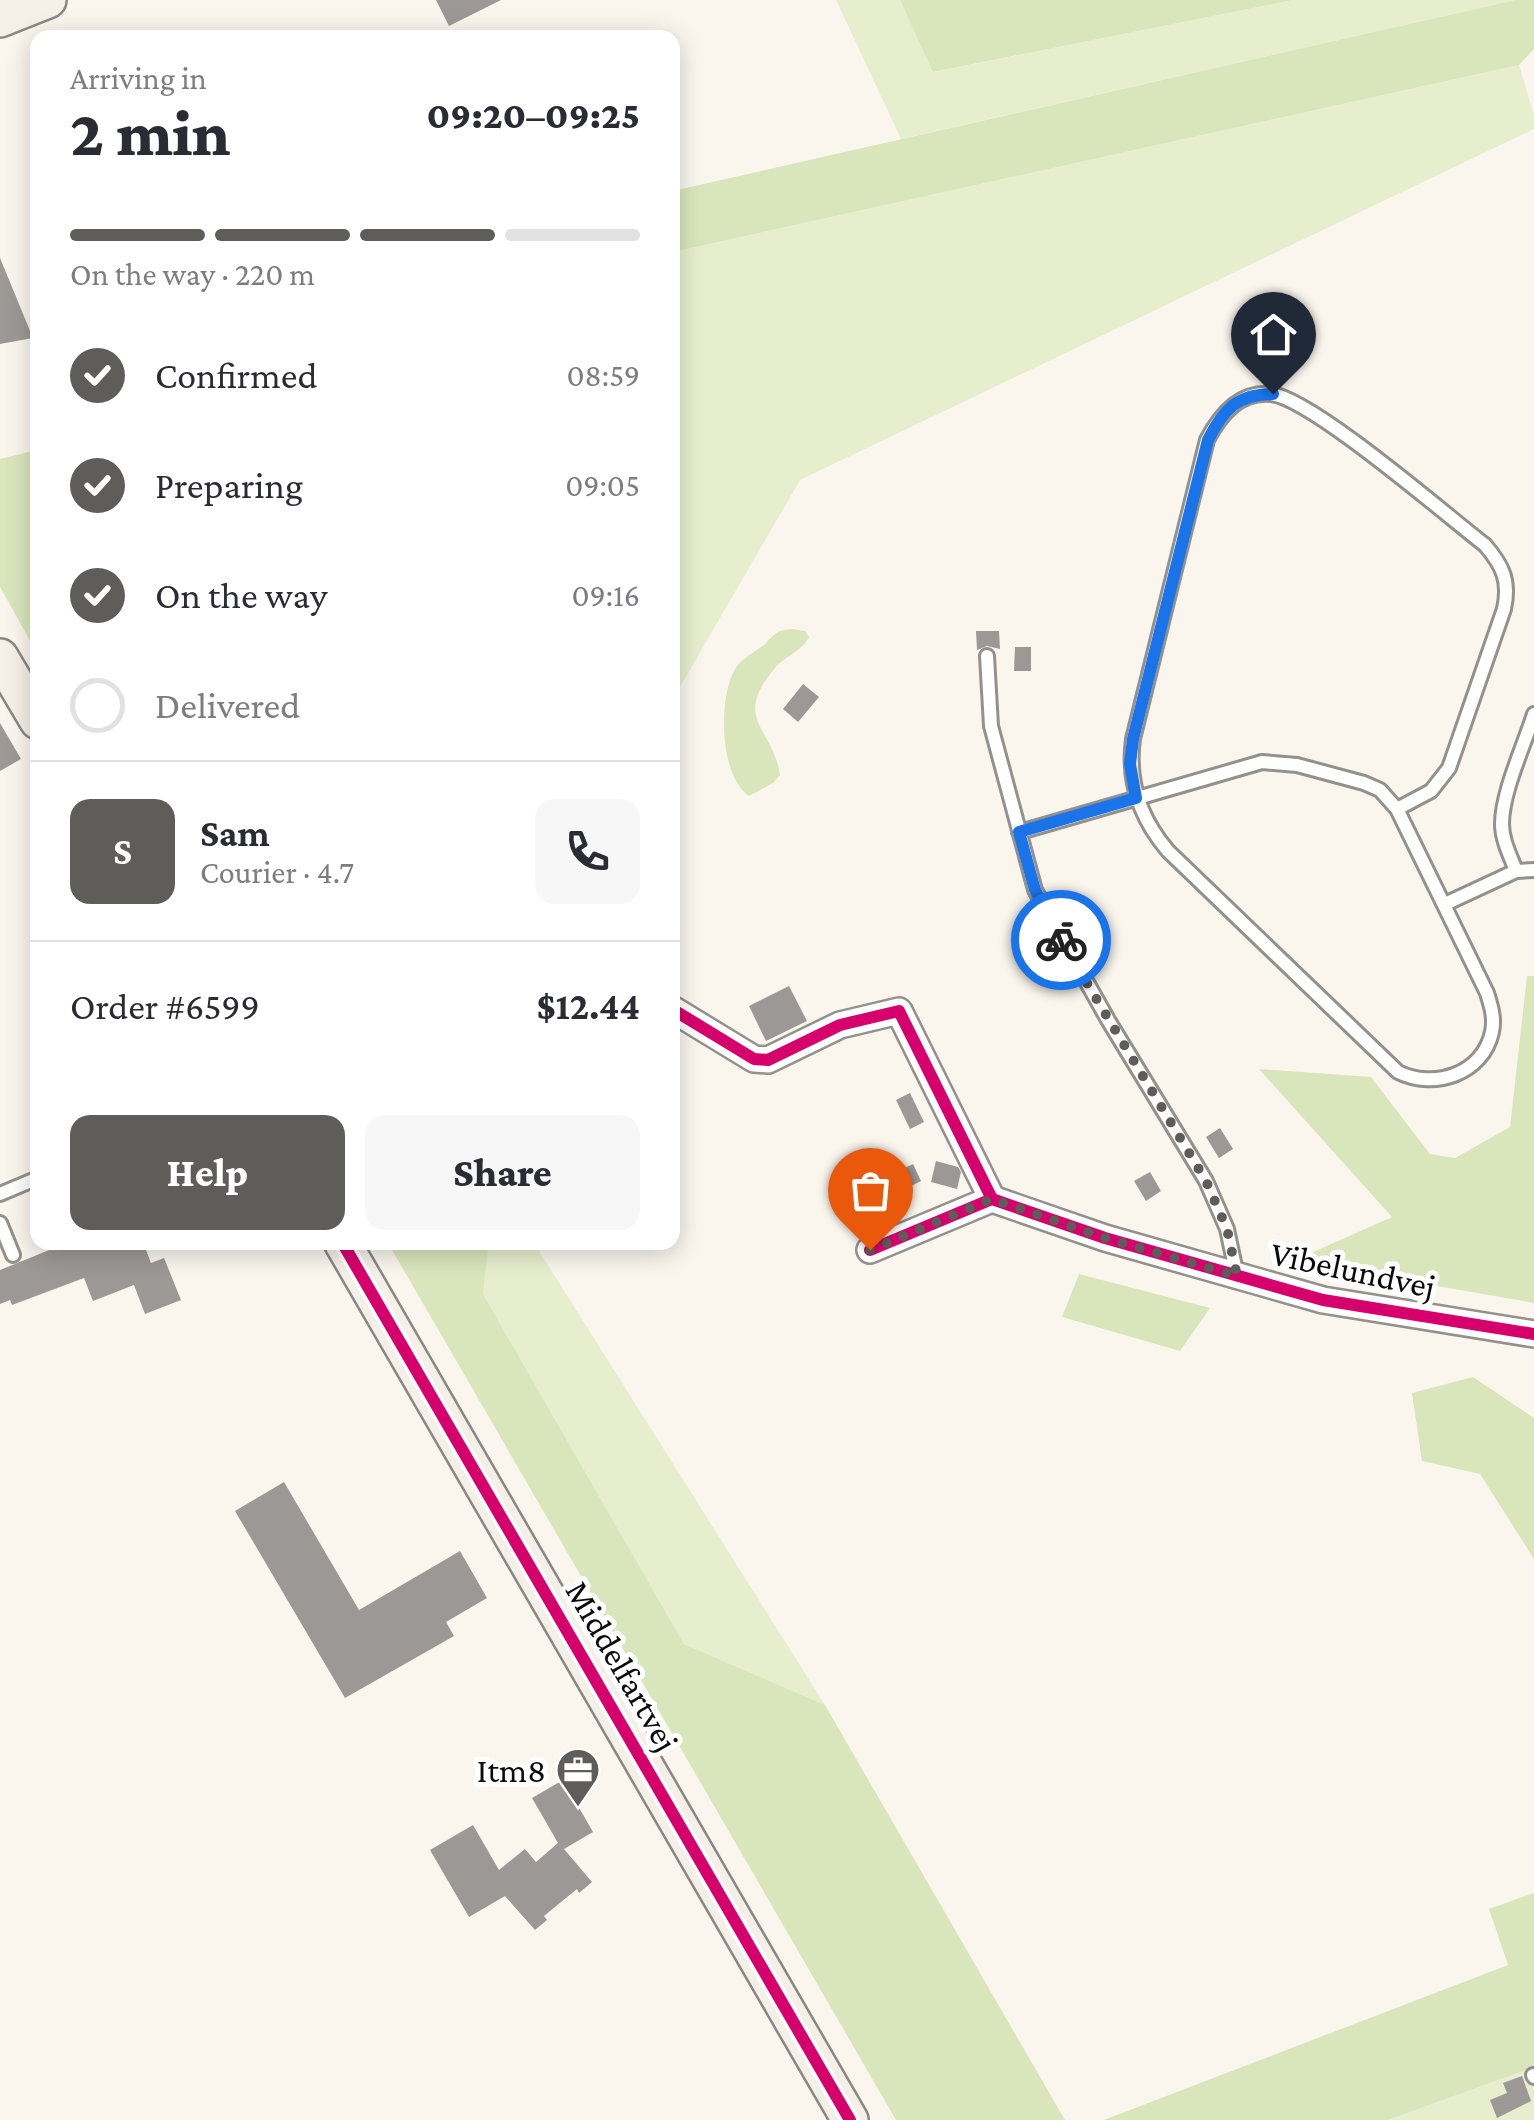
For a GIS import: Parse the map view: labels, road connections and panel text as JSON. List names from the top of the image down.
{
  "streets": {
    "main road": ["Middelfartvej"],
    "street": ["Vibelundvej"]
  },
  "places": {
    "office": ["Itm8"]
  },
  "page": {
    "heading": ["2 min", "Arriving in", "09:20–09:25"],
    "panel": [
      "Sam",
      "Courier · 4.7",
      "Order #6599",
      "$12.44"
    ],
    "bar": "On the way · 220 m",
    "list": [
      ["Confirmed", "08:59"],
      ["Preparing", "09:05"],
      ["On the way", "09:16"],
      "Delivered"
    ],
    "round": "S",
    "buttons": ["Help", "Share"]
  }
}
